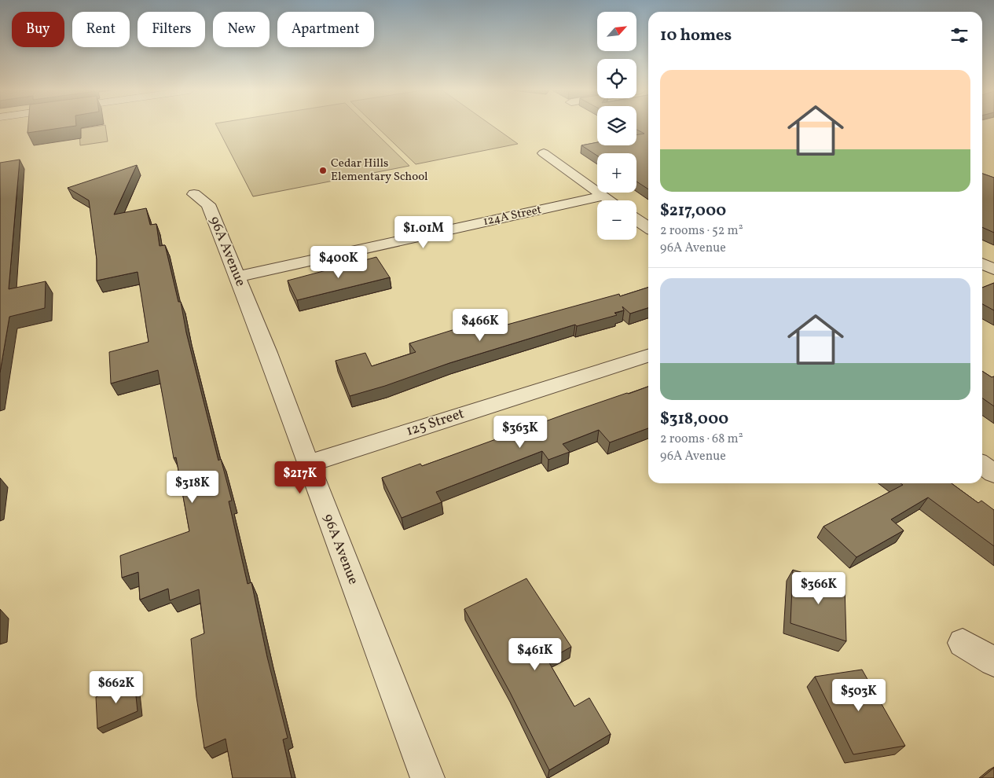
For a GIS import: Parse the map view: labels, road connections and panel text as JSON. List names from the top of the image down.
{
  "streets": {
    "street": ["124A Street", "96A Avenue", "125 Street"]
  },
  "crossings": [
    ["124A Street", "96A Avenue"],
    ["96A Avenue", "125 Street"]
  ],
  "places": ["Cedar Hills Elementary School"],
  "north": "top right",
  "page": {
    "map_buttons": ["+", "−"],
    "chip": [
      "Buy",
      "Rent",
      "Filters",
      "New",
      "Apartment"
    ],
    "heading": "10 homes",
    "list": [
      {
        "name": "$217,000",
        "note": "2 rooms · 52 m² · 96A Avenue"
      },
      {
        "name": "$318,000",
        "note": "2 rooms · 68 m² · 96A Avenue"
      }
    ],
    "price": [
      "$1.01M",
      "$400K",
      "$466K",
      "$363K",
      "$217K",
      "$318K",
      "$366K",
      "$461K",
      "$662K",
      "$503K"
    ]
  }
}
